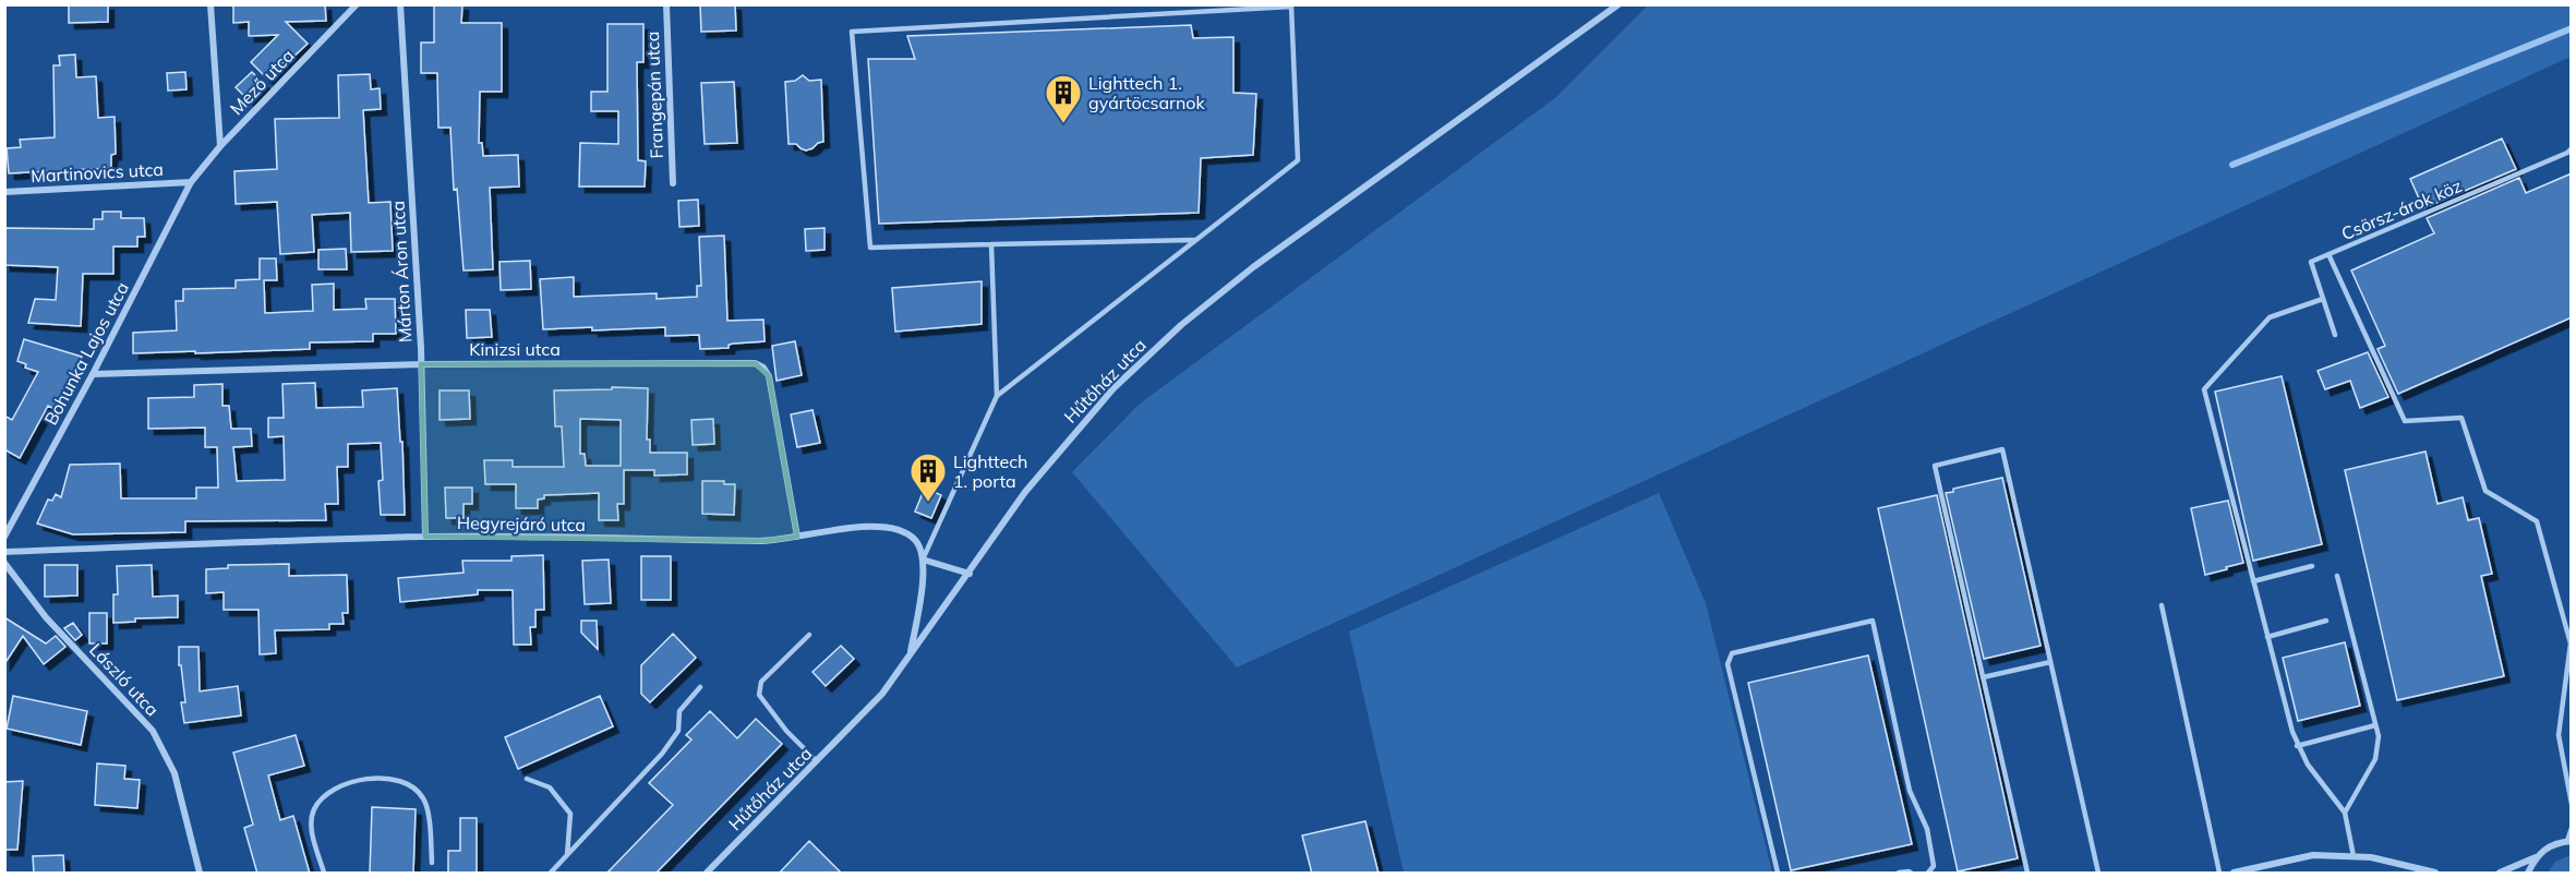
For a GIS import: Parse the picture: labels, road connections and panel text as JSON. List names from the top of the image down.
{
  "streets": {
    "street": [
      "Mező utca",
      "Frangepán utca",
      "Martinovics utca",
      "Márton Áron utca",
      "Kinizsi utca",
      "Bohunka Lajos utca",
      "Hűtőház utca",
      "Hegyrejáró utca",
      "László utca"
    ],
    "lane": ["Csörsz-árok köz"]
  },
  "crossings": [
    ["Mező utca", "Martinovics utca"],
    ["Mező utca", "Bohunka Lajos utca"],
    ["Martinovics utca", "Bohunka Lajos utca"],
    ["Márton Áron utca", "Kinizsi utca"],
    ["Márton Áron utca", "Hegyrejáró utca"],
    ["Kinizsi utca", "Bohunka Lajos utca"],
    ["Kinizsi utca", "Hegyrejáró utca"]
  ],
  "places": {
    "building": ["Lighttech 1. gyártöcsarnok", "Lighttech 1. porta"]
  }
}
